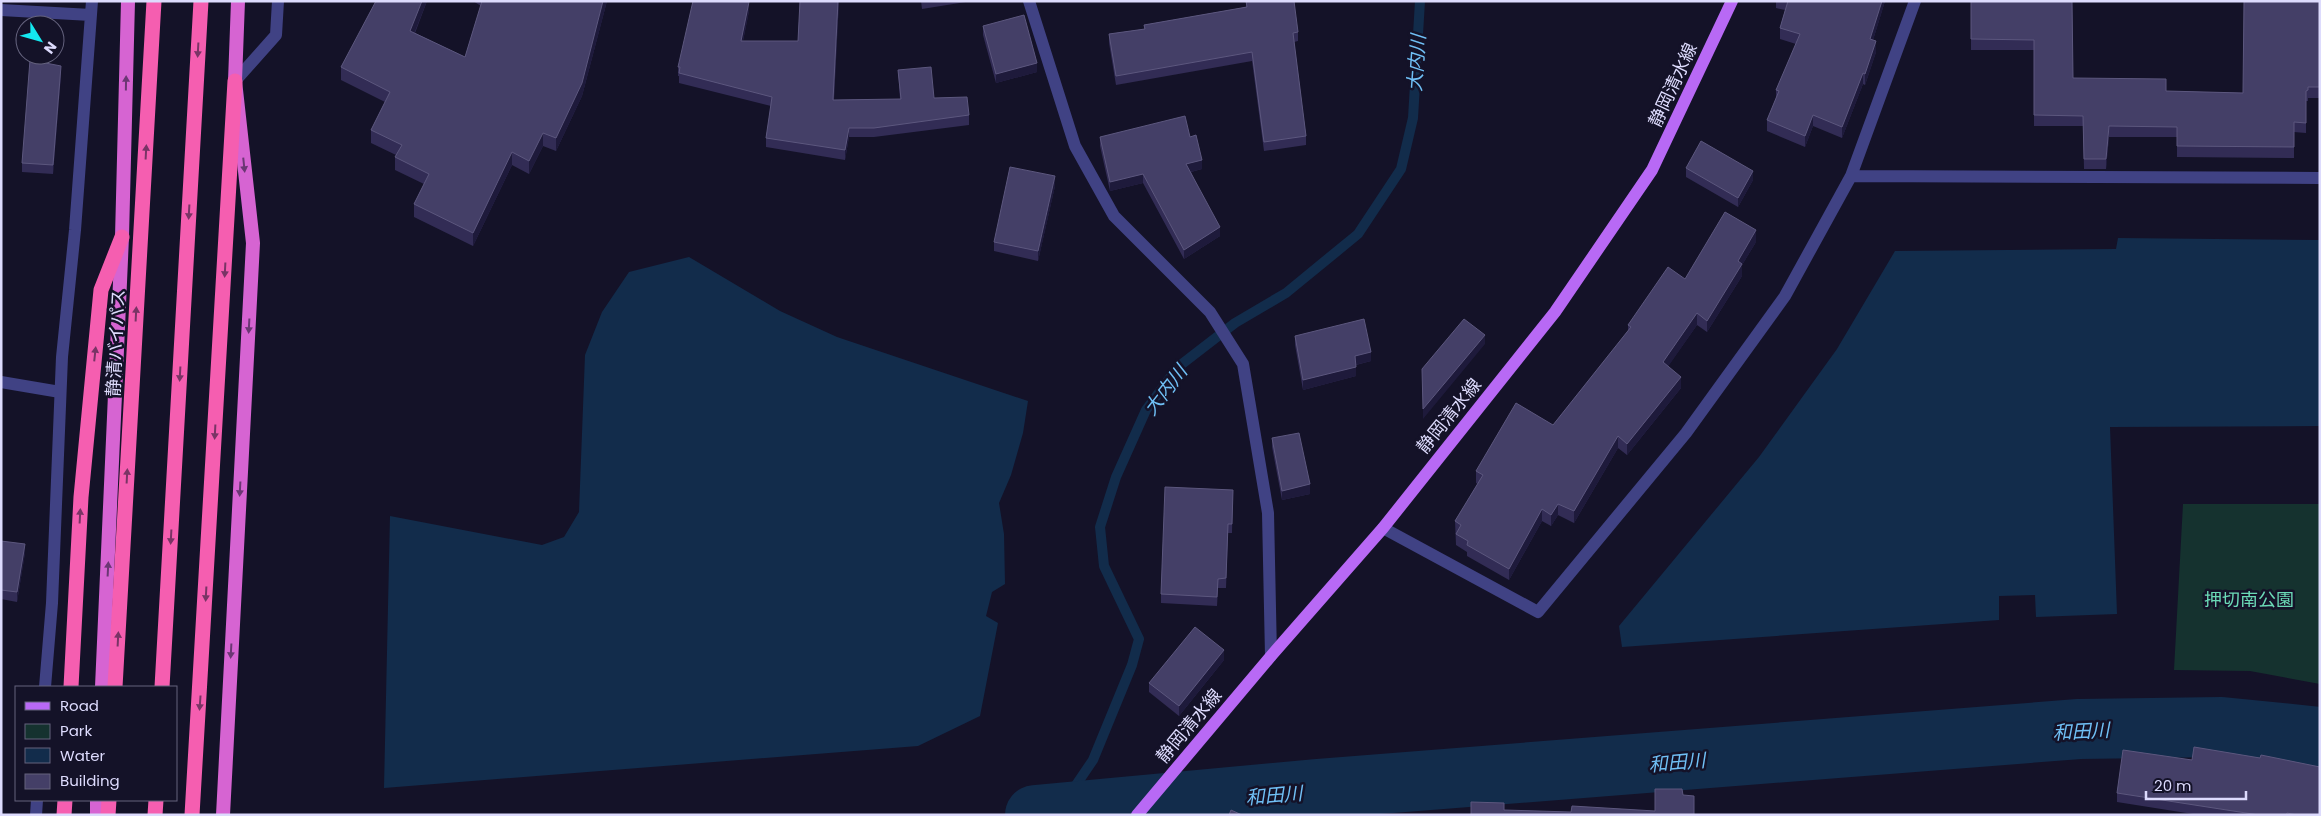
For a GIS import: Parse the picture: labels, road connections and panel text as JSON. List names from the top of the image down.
{
  "streets": {
    "highway": ["静清バイパス"],
    "main road": ["静岡清水線"]
  },
  "water": ["大内川", "和田川"],
  "parks": ["押切南公園"],
  "legend": [
    "Road",
    "Park",
    "Water",
    "Building"
  ],
  "scale_bar": "20 m",
  "north": "bottom right"
}
